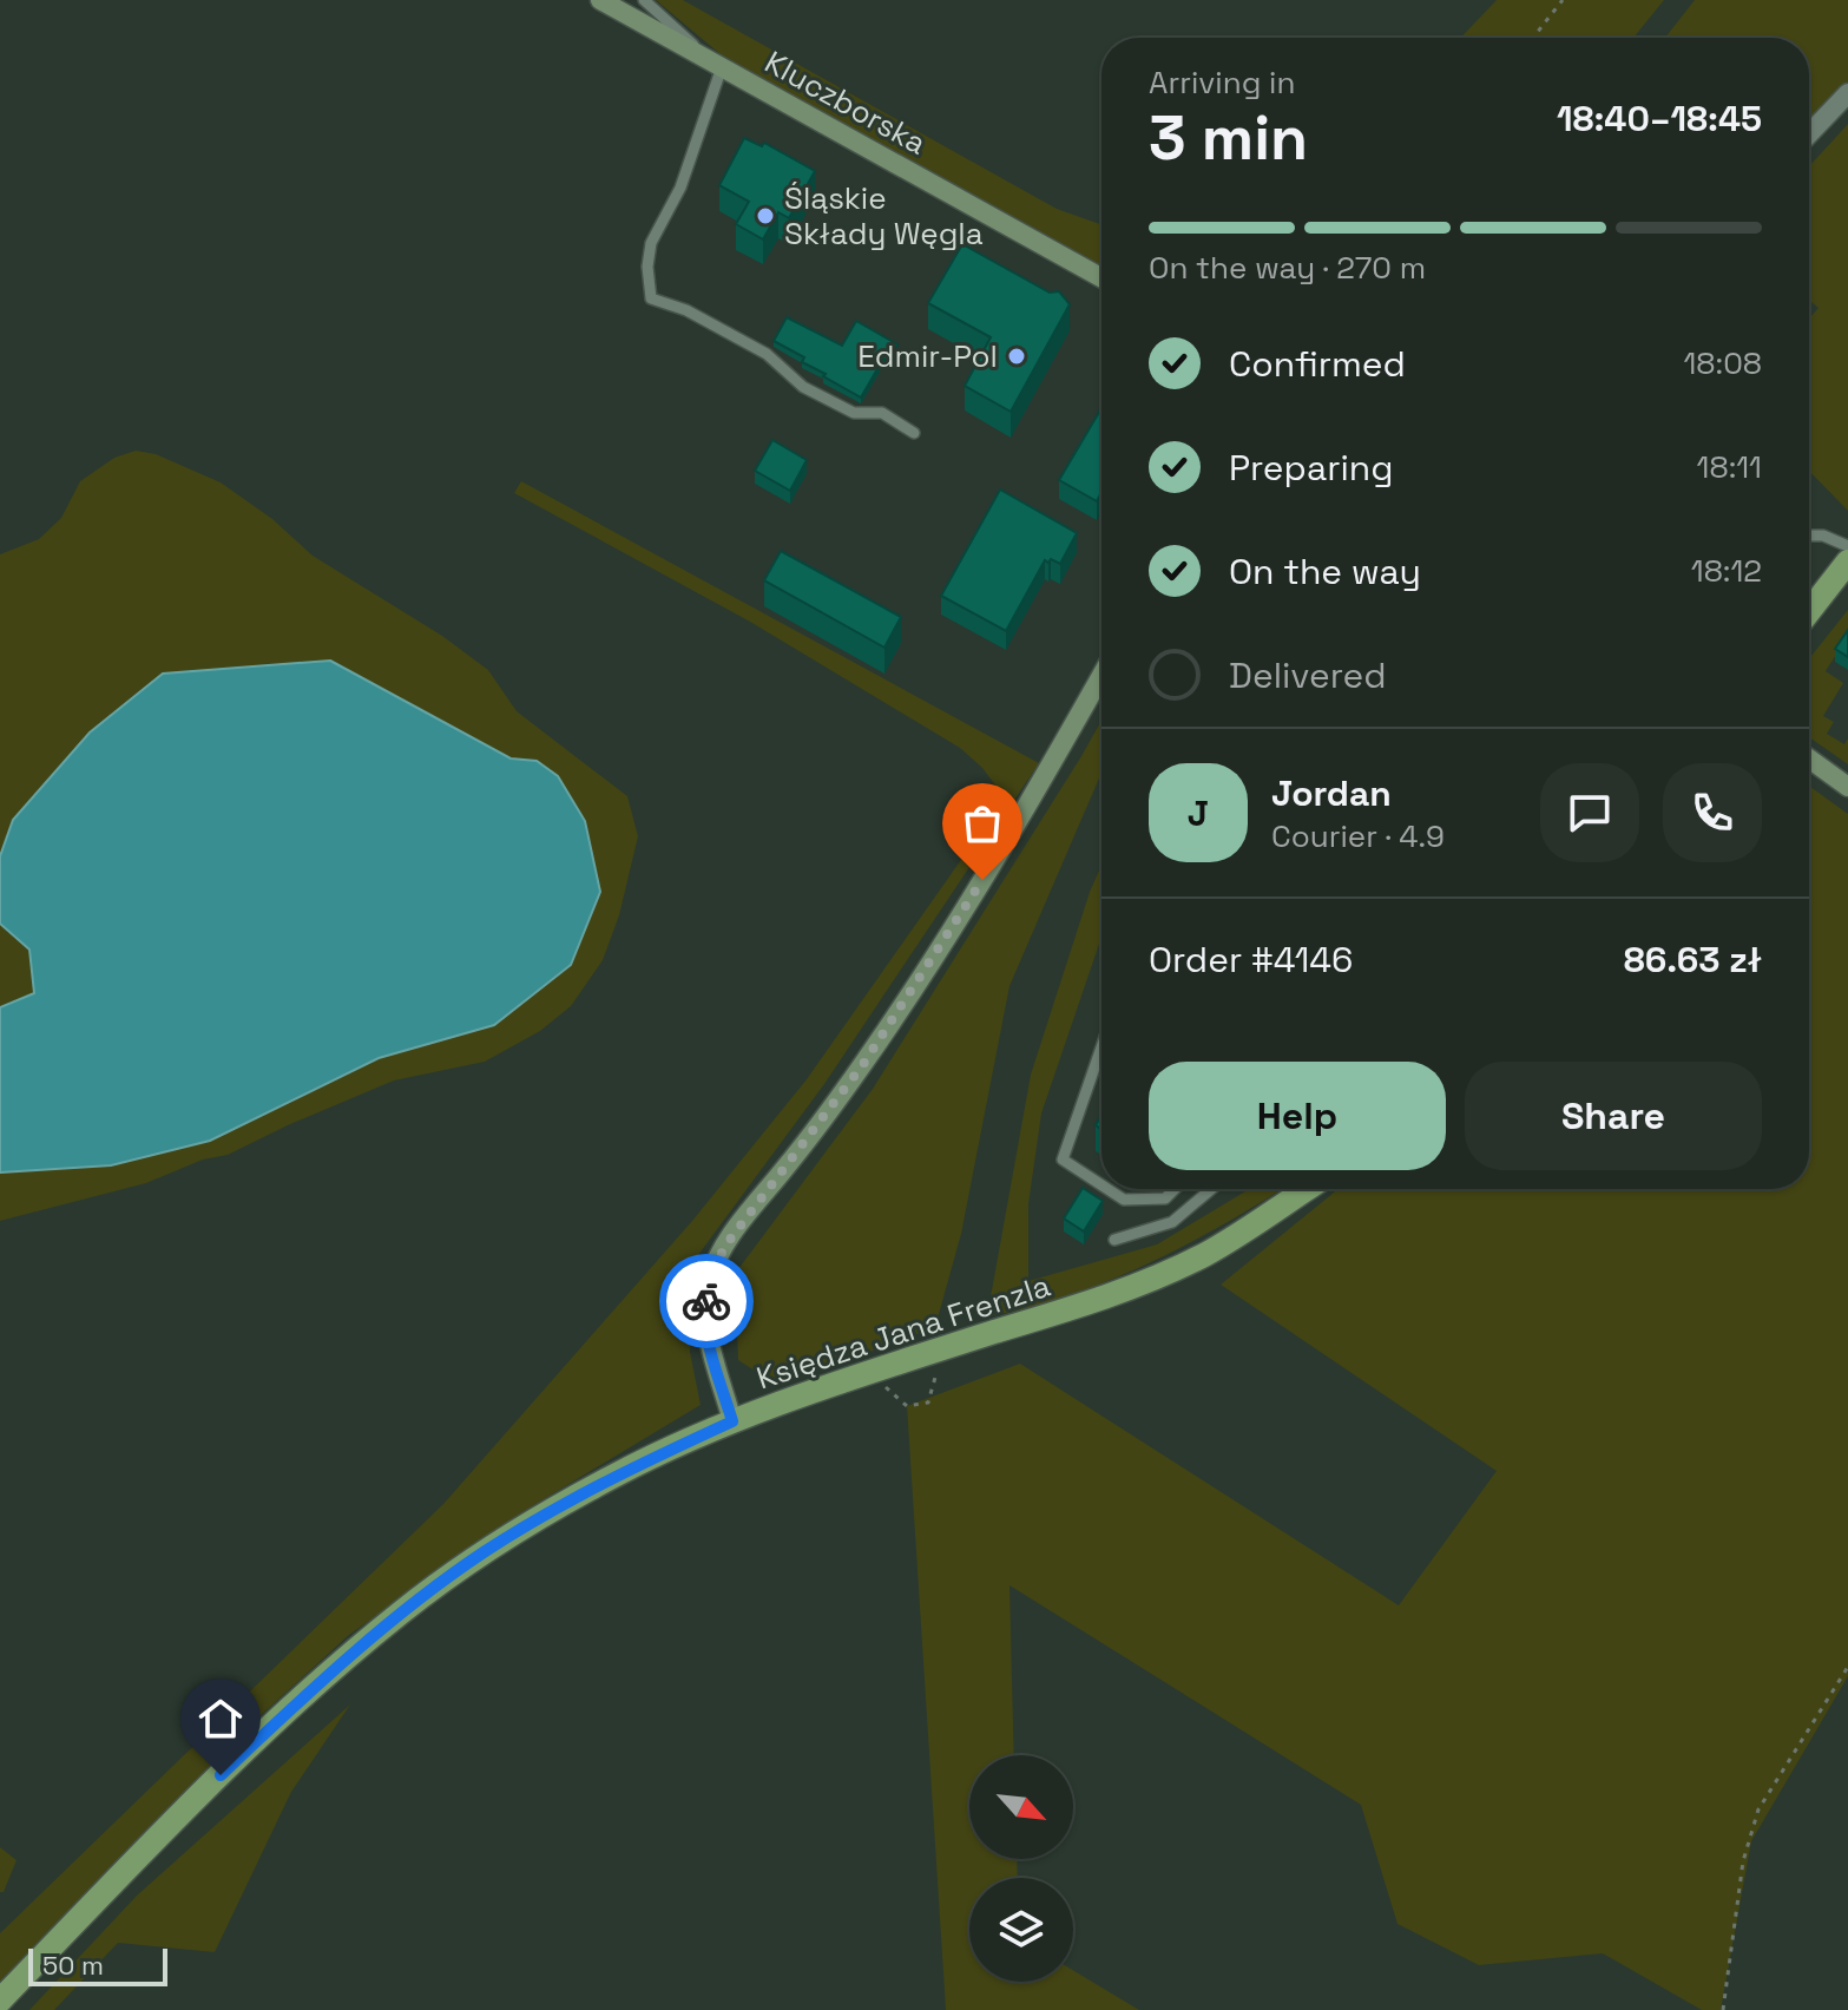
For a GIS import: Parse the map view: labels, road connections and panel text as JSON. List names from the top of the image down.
{
  "streets": {
    "main road": ["Księdza Jana Frenzla"],
    "street": ["Kluczborska"]
  },
  "places": ["Śląskie Składy Węgla", "Edmir-Pol"],
  "scale_bar": "50 m",
  "north": "bottom right",
  "page": {
    "heading": ["3 min", "Arriving in", "18:40–18:45"],
    "panel": [
      "Jordan",
      "Courier · 4.9",
      "Order #4146",
      "86.63 zł"
    ],
    "bar": "On the way · 270 m",
    "list": [
      ["Confirmed", "18:08"],
      ["Preparing", "18:11"],
      ["On the way", "18:12"],
      "Delivered"
    ],
    "round": "J",
    "buttons": ["Help", "Share"],
    "scale": "50 m"
  }
}
